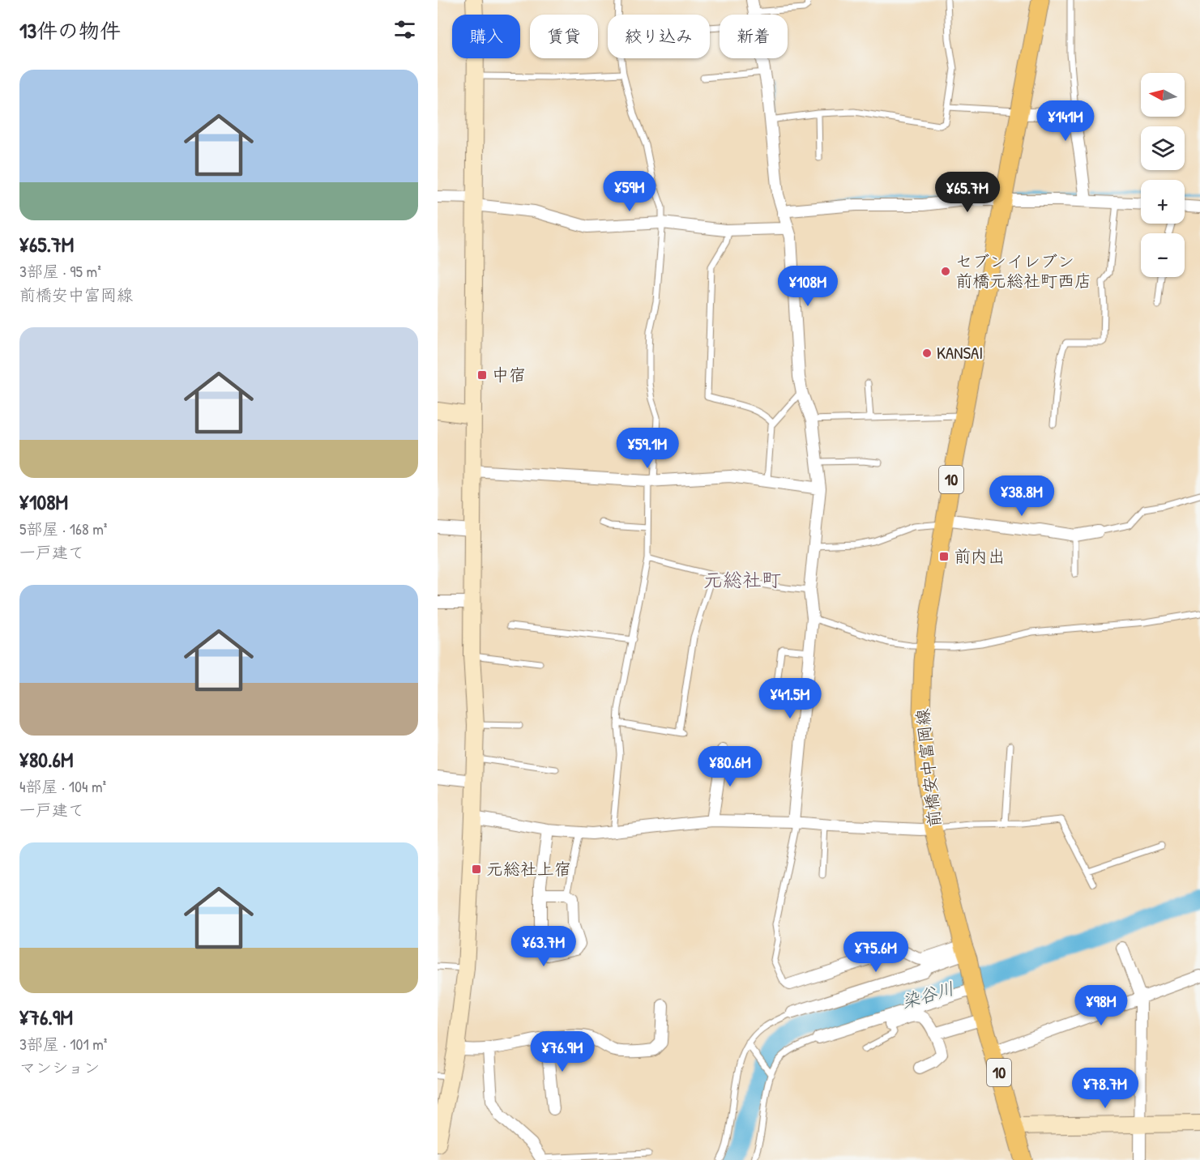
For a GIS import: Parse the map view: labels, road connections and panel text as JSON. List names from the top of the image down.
{
  "streets": {
    "main road": ["10", "前橋安中富岡線"]
  },
  "crossings": [
    ["10", "前橋安中富岡線"]
  ],
  "districts": ["元総社町"],
  "water": ["染谷川"],
  "places": {
    "other": ["セブンイレブン 前橋元総社町西店", "KANSAI"],
    "transit": ["中宿", "前内出", "元総社上宿"]
  },
  "north": "left",
  "page": {
    "heading": "13件の物件",
    "chip": [
      "購入",
      "賃貸",
      "絞り込み",
      "新着"
    ],
    "list": [
      {
        "name": "¥65.7M",
        "note": "3部屋 · 95 m² · 前橋安中富岡線"
      },
      {
        "name": "¥108M",
        "note": "5部屋 · 168 m² · 一戸建て"
      },
      {
        "name": "¥80.6M",
        "note": "4部屋 · 104 m² · 一戸建て"
      },
      {
        "name": "¥76.9M",
        "note": "3部屋 · 101 m² · マンション"
      }
    ],
    "map_buttons": ["+", "−"],
    "price": [
      "¥141M",
      "¥59M",
      "¥65.7M",
      "¥108M",
      "¥59.1M",
      "¥38.8M",
      "¥41.5M",
      "¥80.6M",
      "¥63.7M",
      "¥75.6M",
      "¥98M",
      "¥76.9M",
      "¥78.7M"
    ]
  }
}
